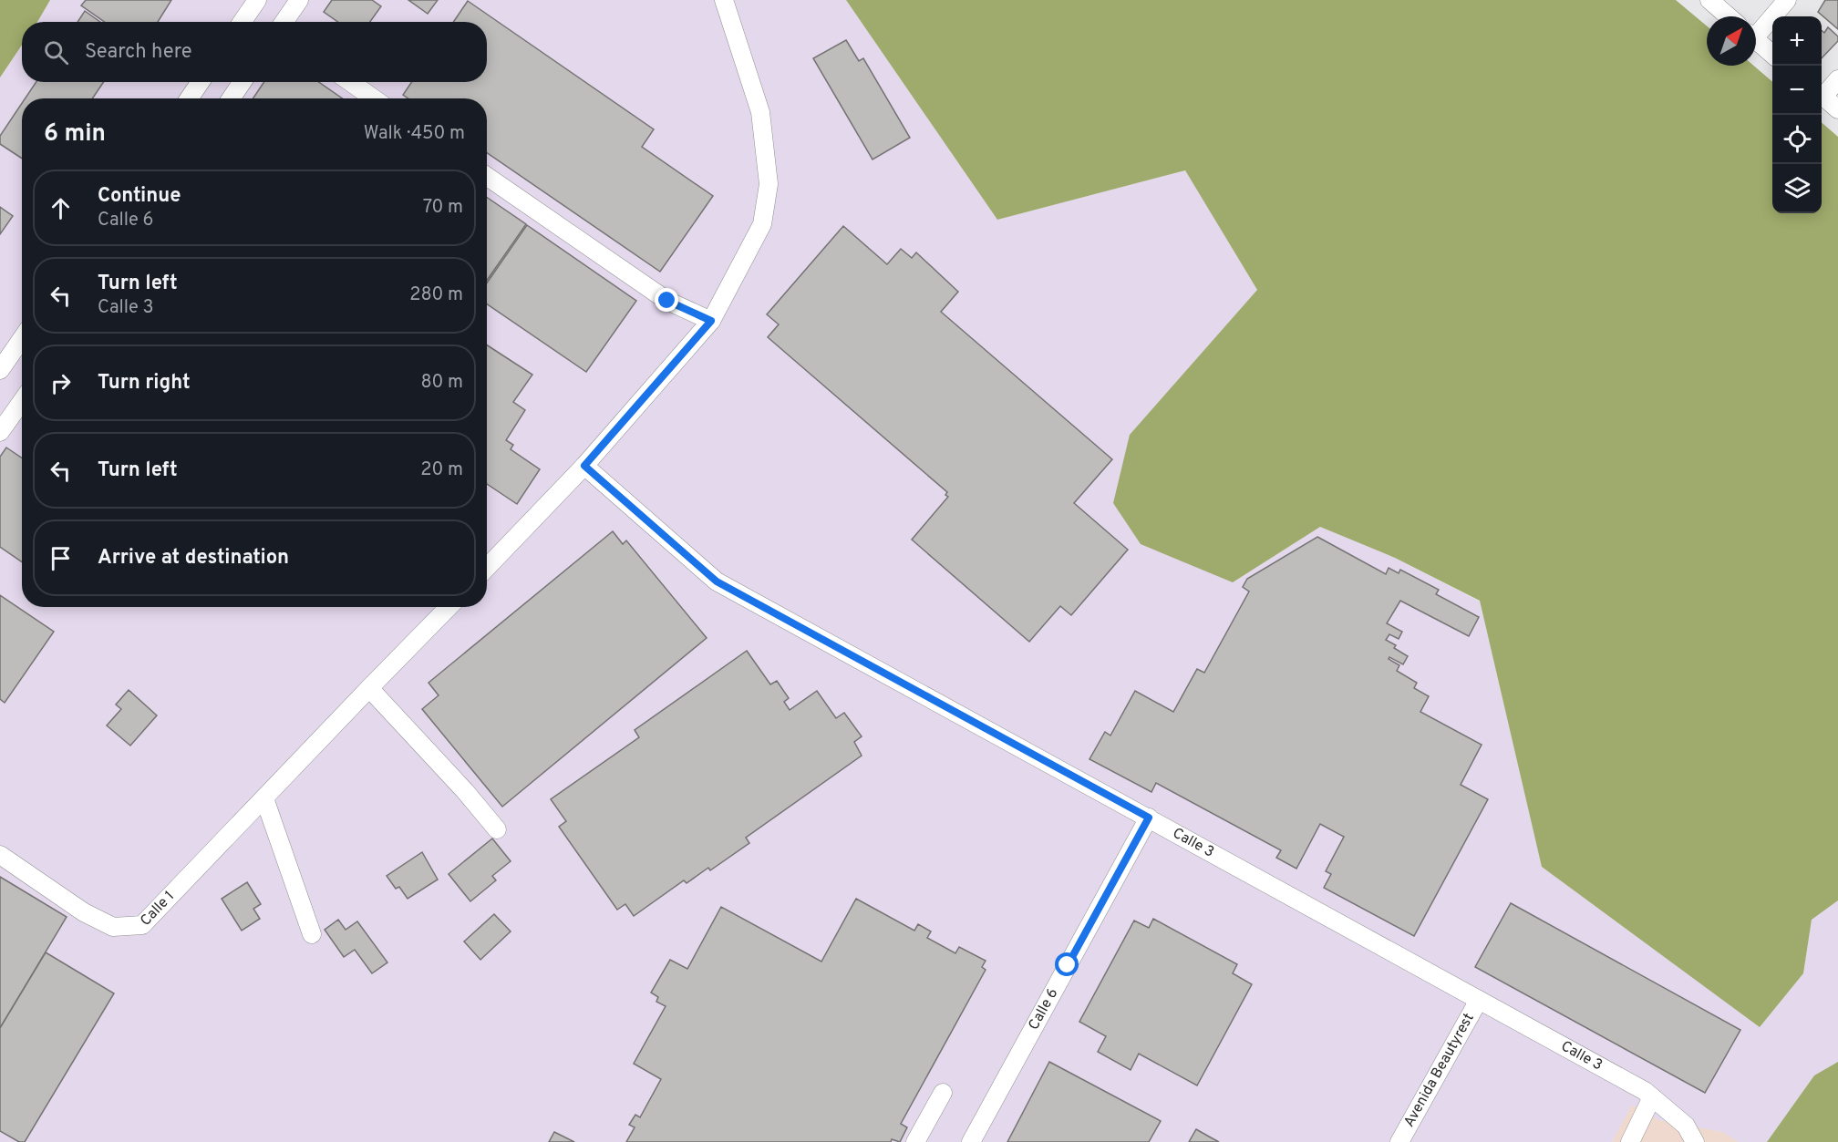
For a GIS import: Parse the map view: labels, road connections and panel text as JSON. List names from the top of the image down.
{
  "streets": {
    "street": [
      "Calle 3",
      "Calle 1",
      "Calle 6",
      "Avenida Beautyrest"
    ]
  },
  "crossings": [
    ["Calle 3", "Calle 6"],
    ["Calle 3", "Avenida Beautyrest"]
  ],
  "north": "top right",
  "page": {
    "map_buttons": ["+", "−"],
    "search": "Search here",
    "heading": ["6 min", "Walk · 450 m"],
    "list": [
      ["Continue", "Calle 6", "70 m"],
      ["Turn left", "Calle 3", "280 m"],
      ["Turn right", "80 m"],
      ["Turn left", "20 m"],
      "Arrive at destination"
    ]
  }
}
